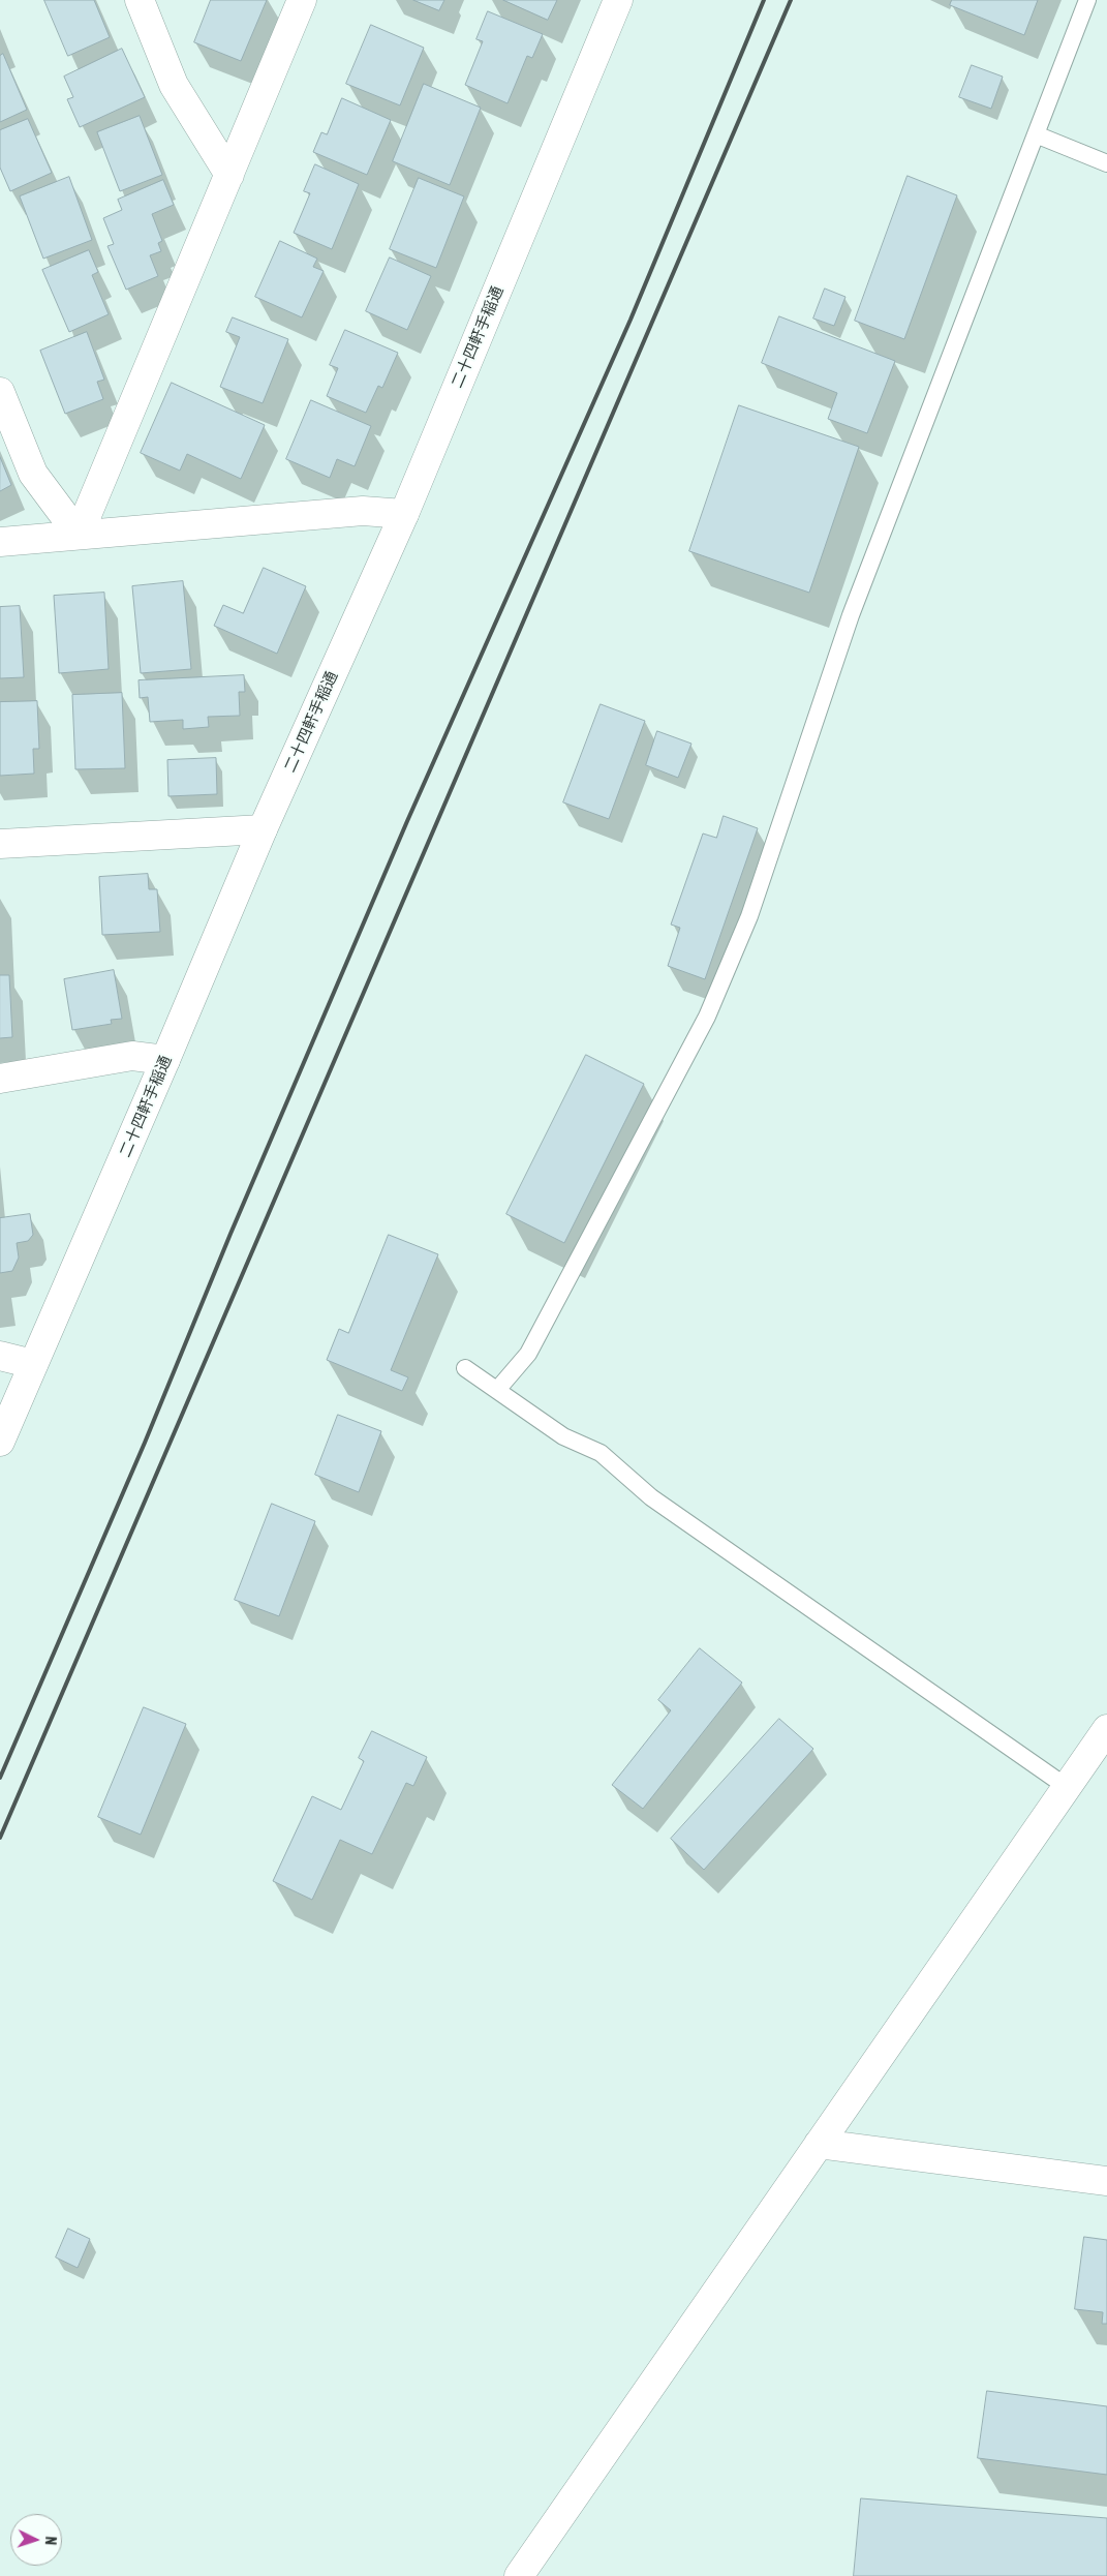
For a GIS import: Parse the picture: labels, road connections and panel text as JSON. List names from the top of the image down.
{
  "streets": {
    "street": ["二十四軒手稲通"]
  },
  "north": "right"
}
